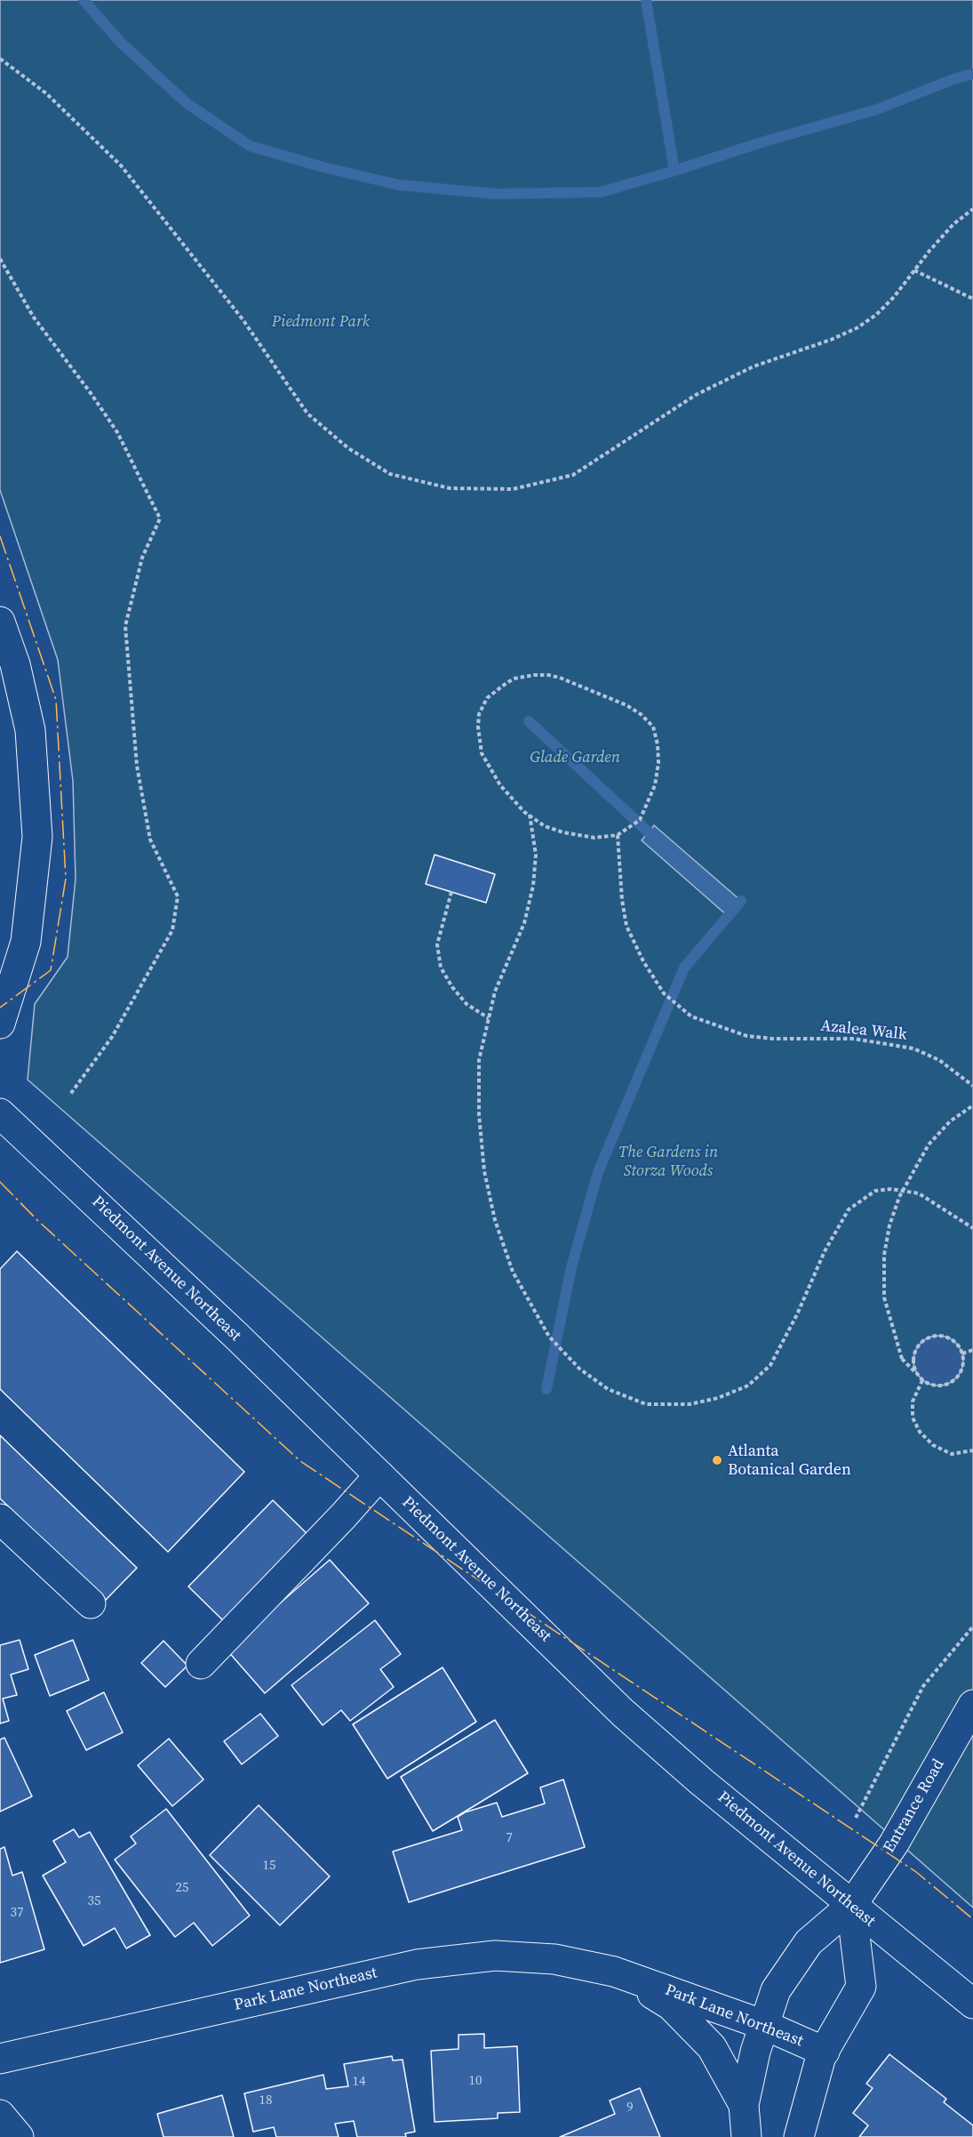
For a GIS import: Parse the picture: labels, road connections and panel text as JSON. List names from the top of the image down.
{
  "streets": {
    "street": ["Piedmont Avenue Northeast", "Entrance Road", "Park Lane Northeast"],
    "path": ["Azalea Walk"]
  },
  "crossings": [
    ["Piedmont Avenue Northeast", "Entrance Road"],
    ["Entrance Road", "Park Lane Northeast"]
  ],
  "parks": ["Piedmont Park", "Glade Garden", "The Gardens in Storza Woods"],
  "places": ["Atlanta Botanical Garden"],
  "house_numbers": [
    "7",
    "15",
    "25",
    "35",
    "37",
    "10",
    "14",
    "18",
    "9"
  ]
}
